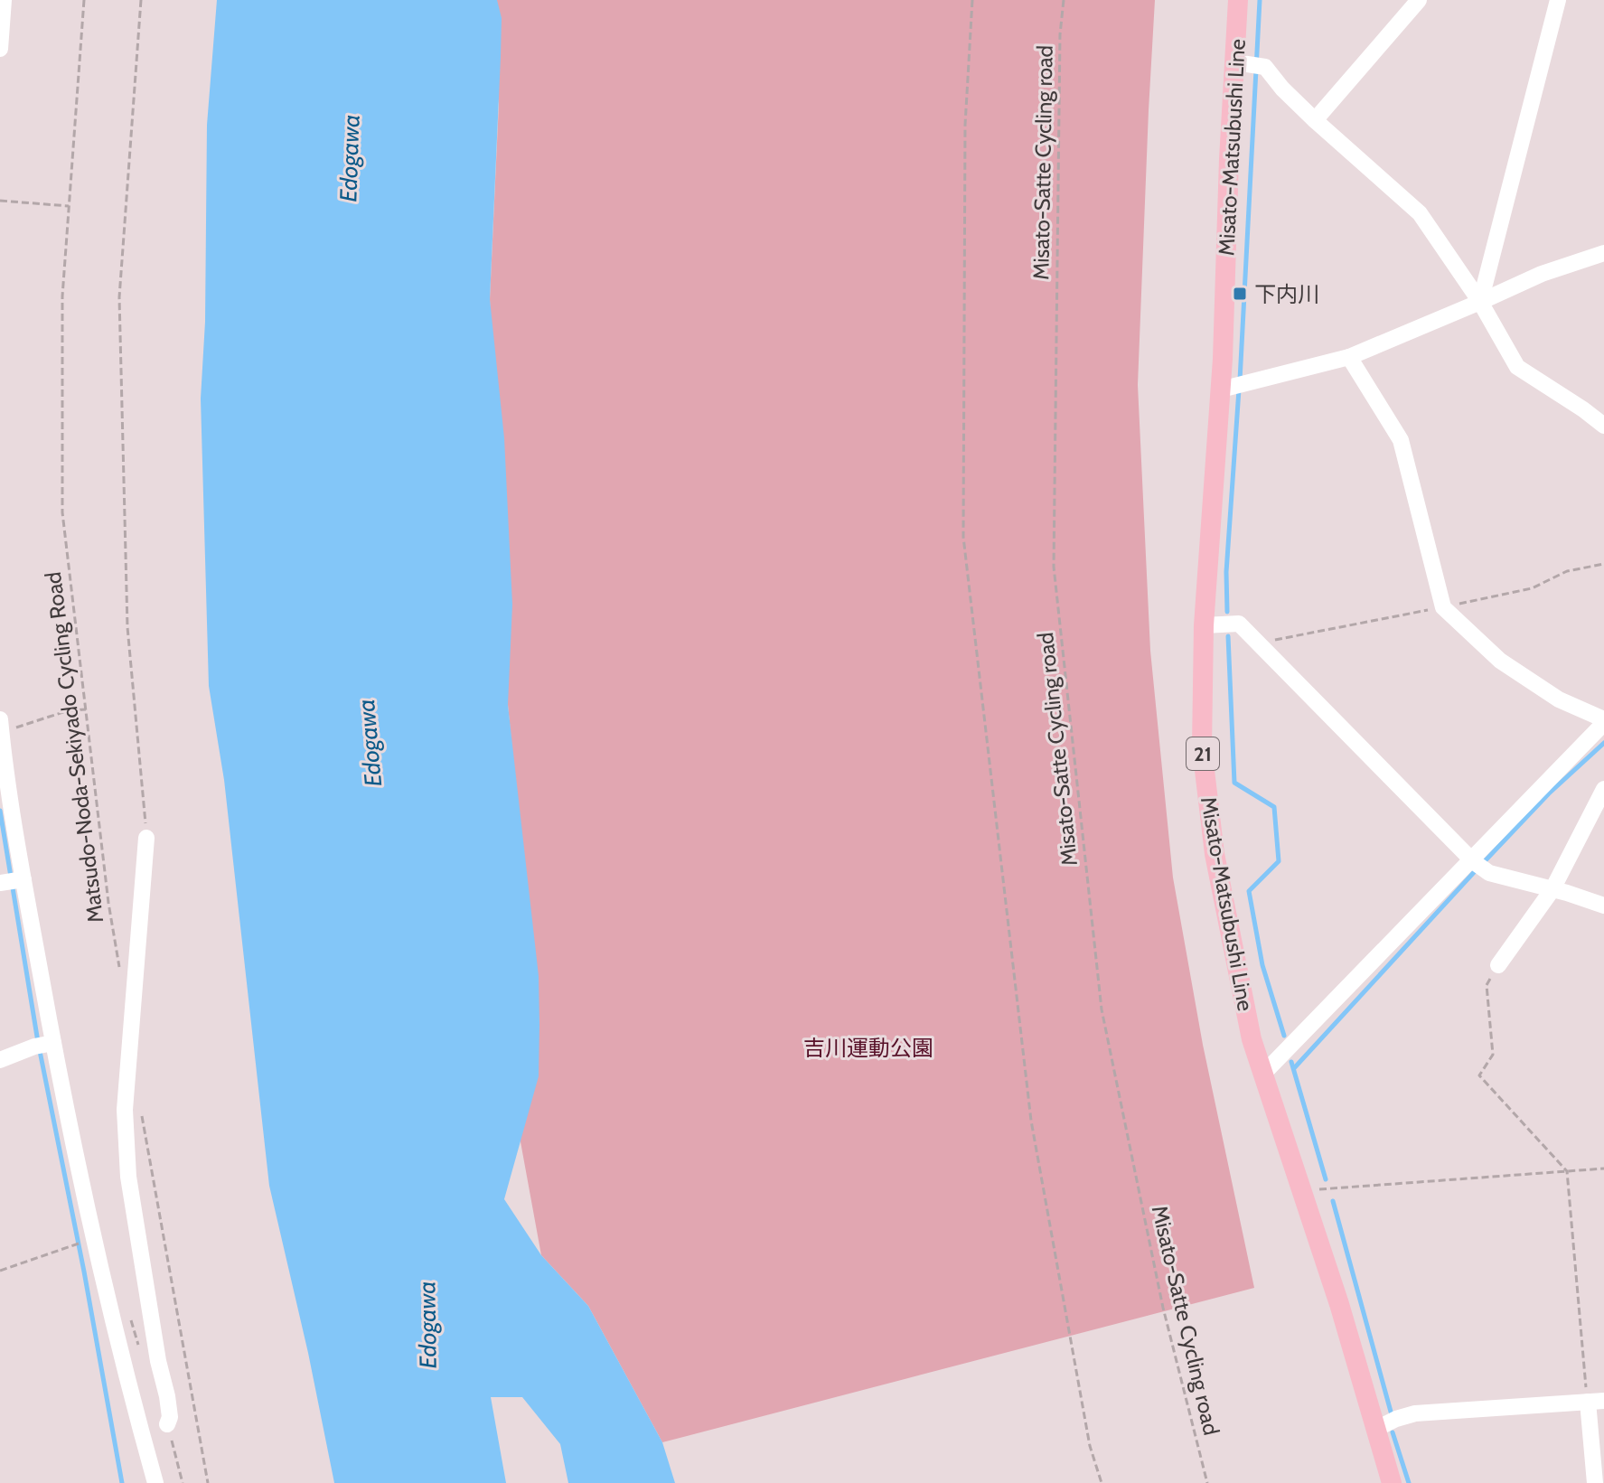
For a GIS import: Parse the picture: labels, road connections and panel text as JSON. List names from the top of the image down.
{
  "streets": {
    "main road": ["Misato-Matsubushi Line", "21"],
    "path": ["Misato-Satte Cycling road", "Matsudo-Noda-Sekiyado Cycling Road"]
  },
  "water": ["Edogawa"],
  "parks": ["吉川運動公園"],
  "places": {
    "transit": ["下内川"]
  }
}
